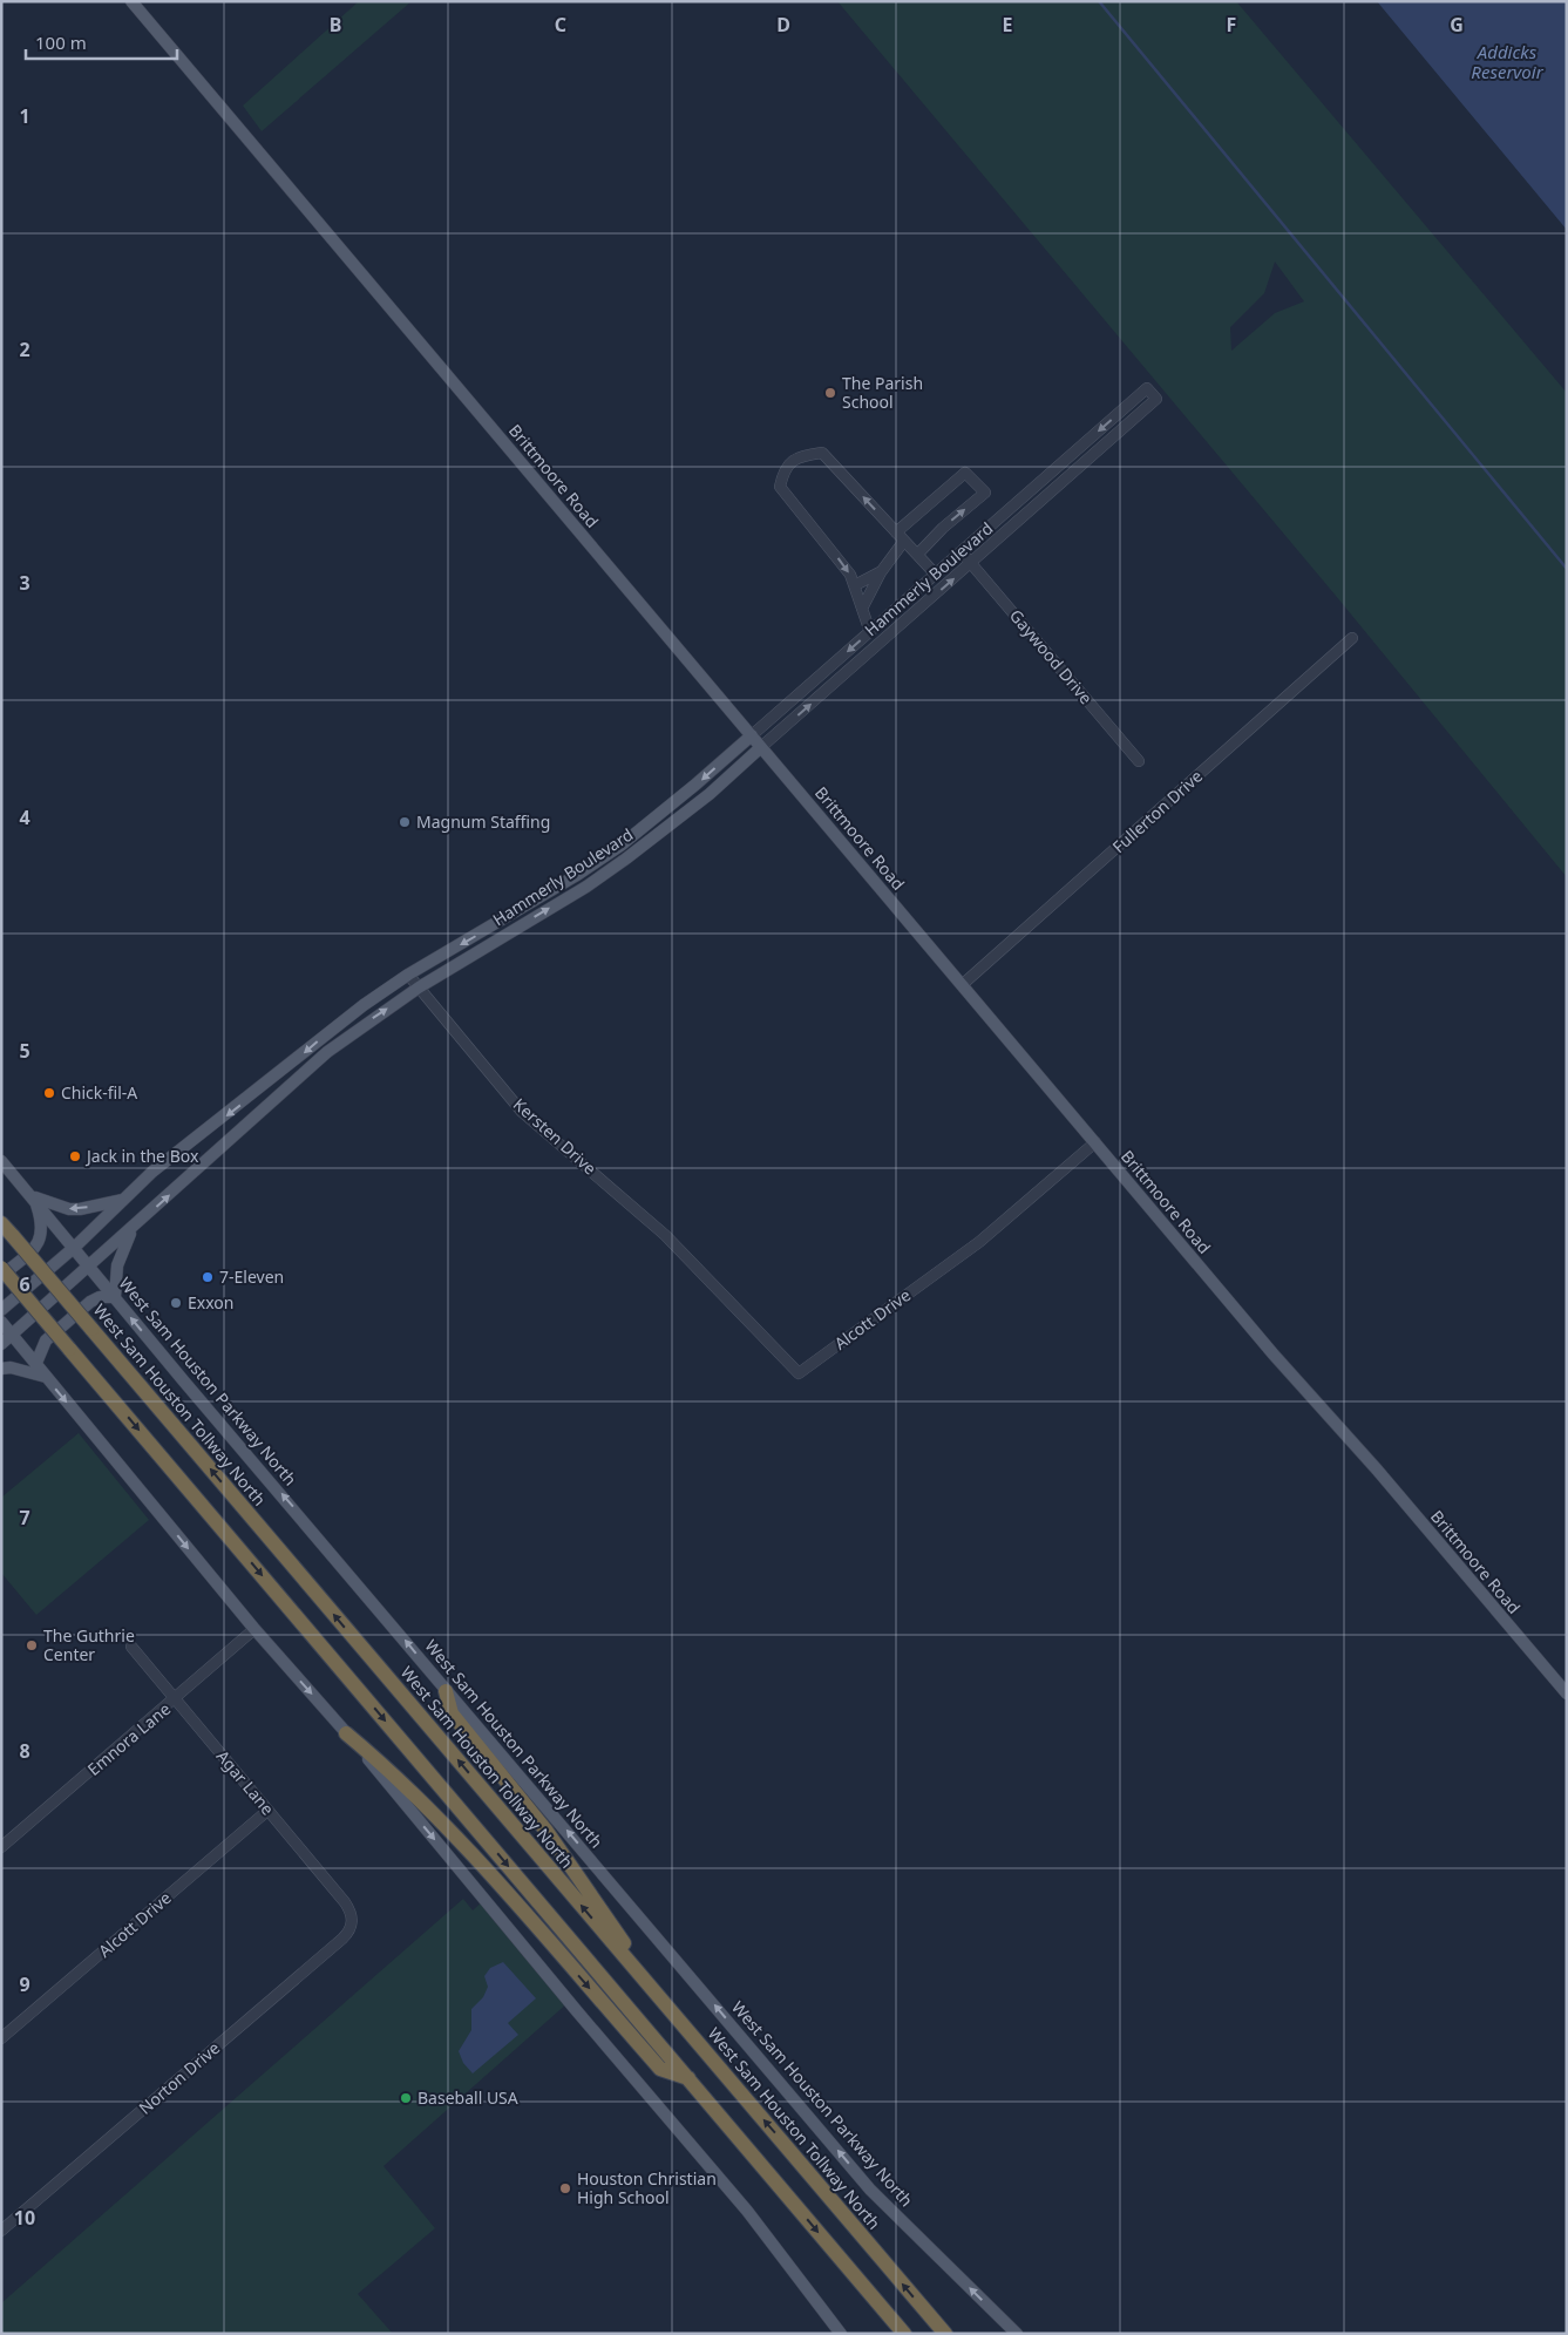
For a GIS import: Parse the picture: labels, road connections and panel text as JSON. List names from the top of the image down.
{
  "streets": {
    "highway": ["West Sam Houston Tollway North"],
    "main road": ["Brittmoore Road", "Hammerly Boulevard", "West Sam Houston Parkway North"],
    "street": [
      "Gaywood Drive",
      "Fullerton Drive",
      "Kersten Drive",
      "Alcott Drive",
      "Emnora Lane",
      "Agar Lane",
      "Norton Drive"
    ]
  },
  "crossings": [
    ["Brittmoore Road", "Hammerly Boulevard"],
    ["Brittmoore Road", "Fullerton Drive"],
    ["Brittmoore Road", "Alcott Drive"],
    ["Hammerly Boulevard", "Gaywood Drive"],
    ["Hammerly Boulevard", "Kersten Drive"],
    ["Hammerly Boulevard", "West Sam Houston Parkway North"],
    ["Kersten Drive", "Alcott Drive"],
    ["Alcott Drive", "Agar Lane"],
    ["Emnora Lane", "Agar Lane"],
    ["Agar Lane", "Norton Drive"]
  ],
  "water": ["Addicks Reservoir"],
  "places": [
    "The Parish School",
    "Magnum Staffing",
    "Chick-fil-A",
    "Jack in the Box",
    "7-Eleven",
    "Exxon",
    "The Guthrie Center",
    "Baseball USA",
    "Houston Christian High School"
  ],
  "scale_bar": "100 m",
  "grid": {
    "columns": [
      "B",
      "C",
      "D",
      "E",
      "F",
      "G"
    ],
    "rows": [
      "1",
      "2",
      "3",
      "4",
      "5",
      "6",
      "7",
      "8",
      "9",
      "10"
    ]
  }
}
